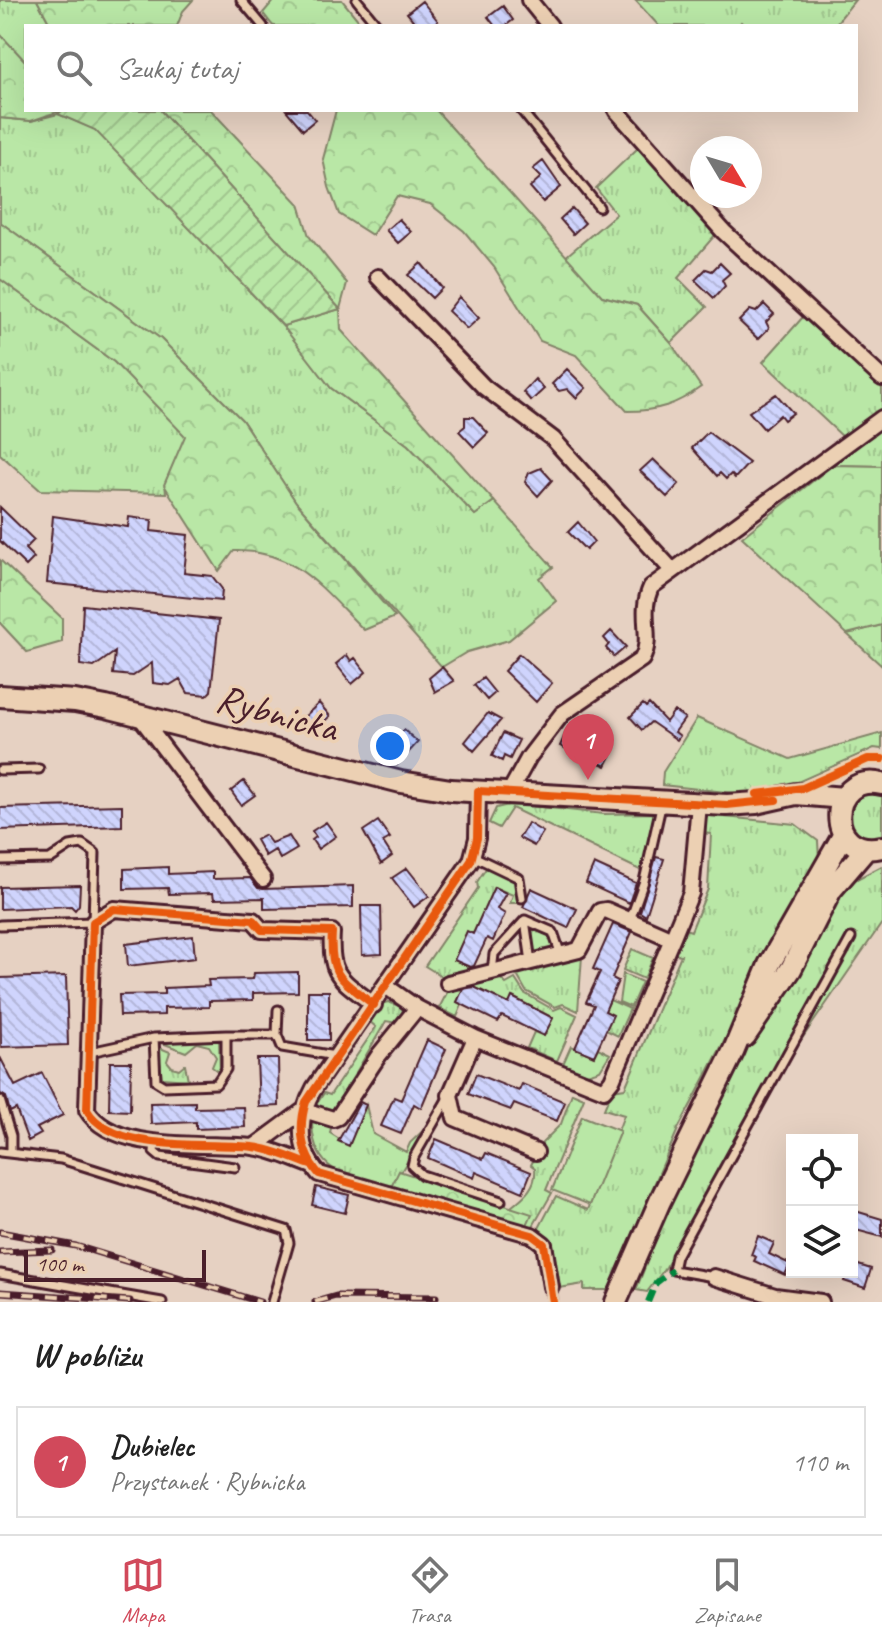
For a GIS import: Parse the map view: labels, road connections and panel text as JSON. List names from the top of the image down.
{
  "streets": {
    "street": ["Rybnicka"]
  },
  "scale_bar": "100 m",
  "north": "bottom right",
  "page": {
    "search": "Szukaj tutaj",
    "pins": "1",
    "scale": "100 m",
    "heading": "W pobliżu",
    "list": [
      {
        "mark": "1",
        "name": "Dubielec",
        "note": "Przystanek · Rybnicka",
        "value": "110 m"
      }
    ],
    "nav": ["Mapa", "Trasa", "Zapisane"]
  }
}
